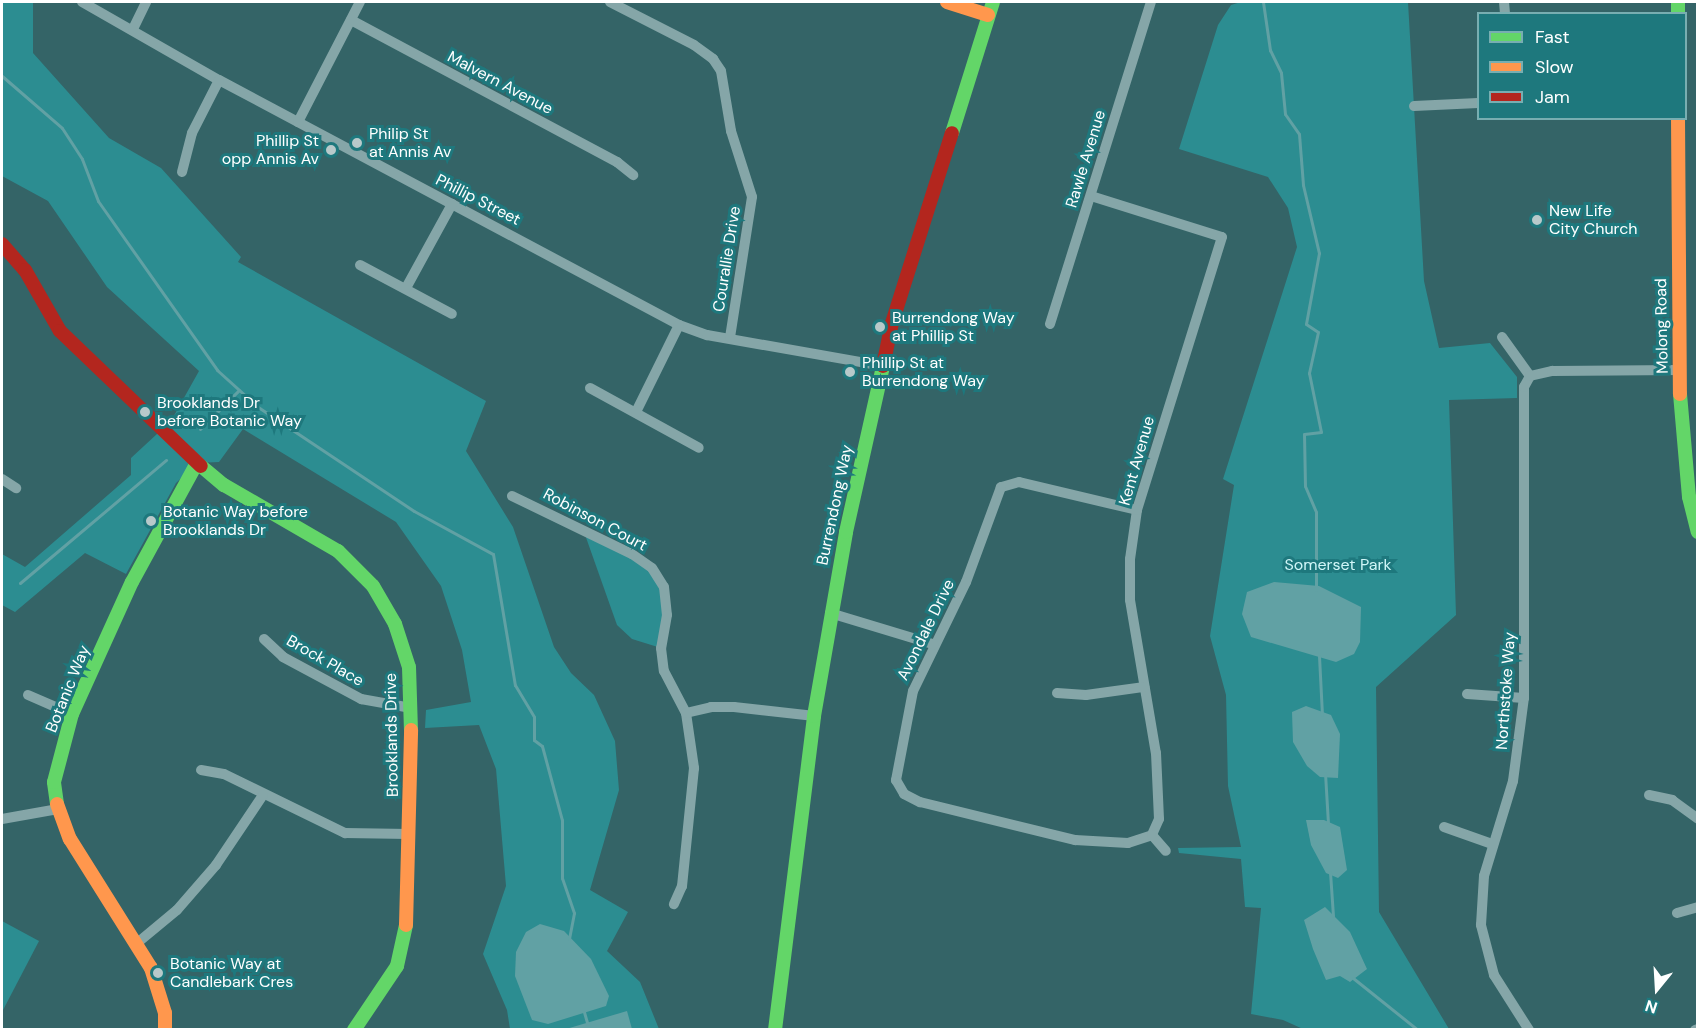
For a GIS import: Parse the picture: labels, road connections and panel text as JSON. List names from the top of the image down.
{
  "streets": {
    "main road": [
      "Molong Road",
      "Burrendong Way",
      "Botanic Way",
      "Brooklands Drive"
    ],
    "street": [
      "Malvern Avenue",
      "Rawle Avenue",
      "Phillip Street",
      "Courallie Drive",
      "Kent Avenue",
      "Robinson Court",
      "Avondale Drive",
      "Brock Place",
      "Northstoke Way"
    ]
  },
  "crossings": [
    ["Rawle Avenue", "Kent Avenue"],
    ["Phillip Street", "Courallie Drive"],
    ["Phillip Street", "Burrendong Way"],
    ["Kent Avenue", "Avondale Drive"],
    ["Brock Place", "Brooklands Drive"],
    ["Botanic Way", "Brooklands Drive"]
  ],
  "parks": ["Somerset Park"],
  "places": [
    "Philip St at Annis Av",
    "Phillip St opp Annis Av",
    "New Life City Church",
    "Burrendong Way at Phillip St",
    "Phillip St at Burrendong Way",
    "Brooklands Dr before Botanic Way",
    "Botanic Way before Brooklands Dr",
    "Botanic Way at Candlebark Cres"
  ],
  "legend": ["Fast", "Slow", "Jam"],
  "north": "bottom"
}
